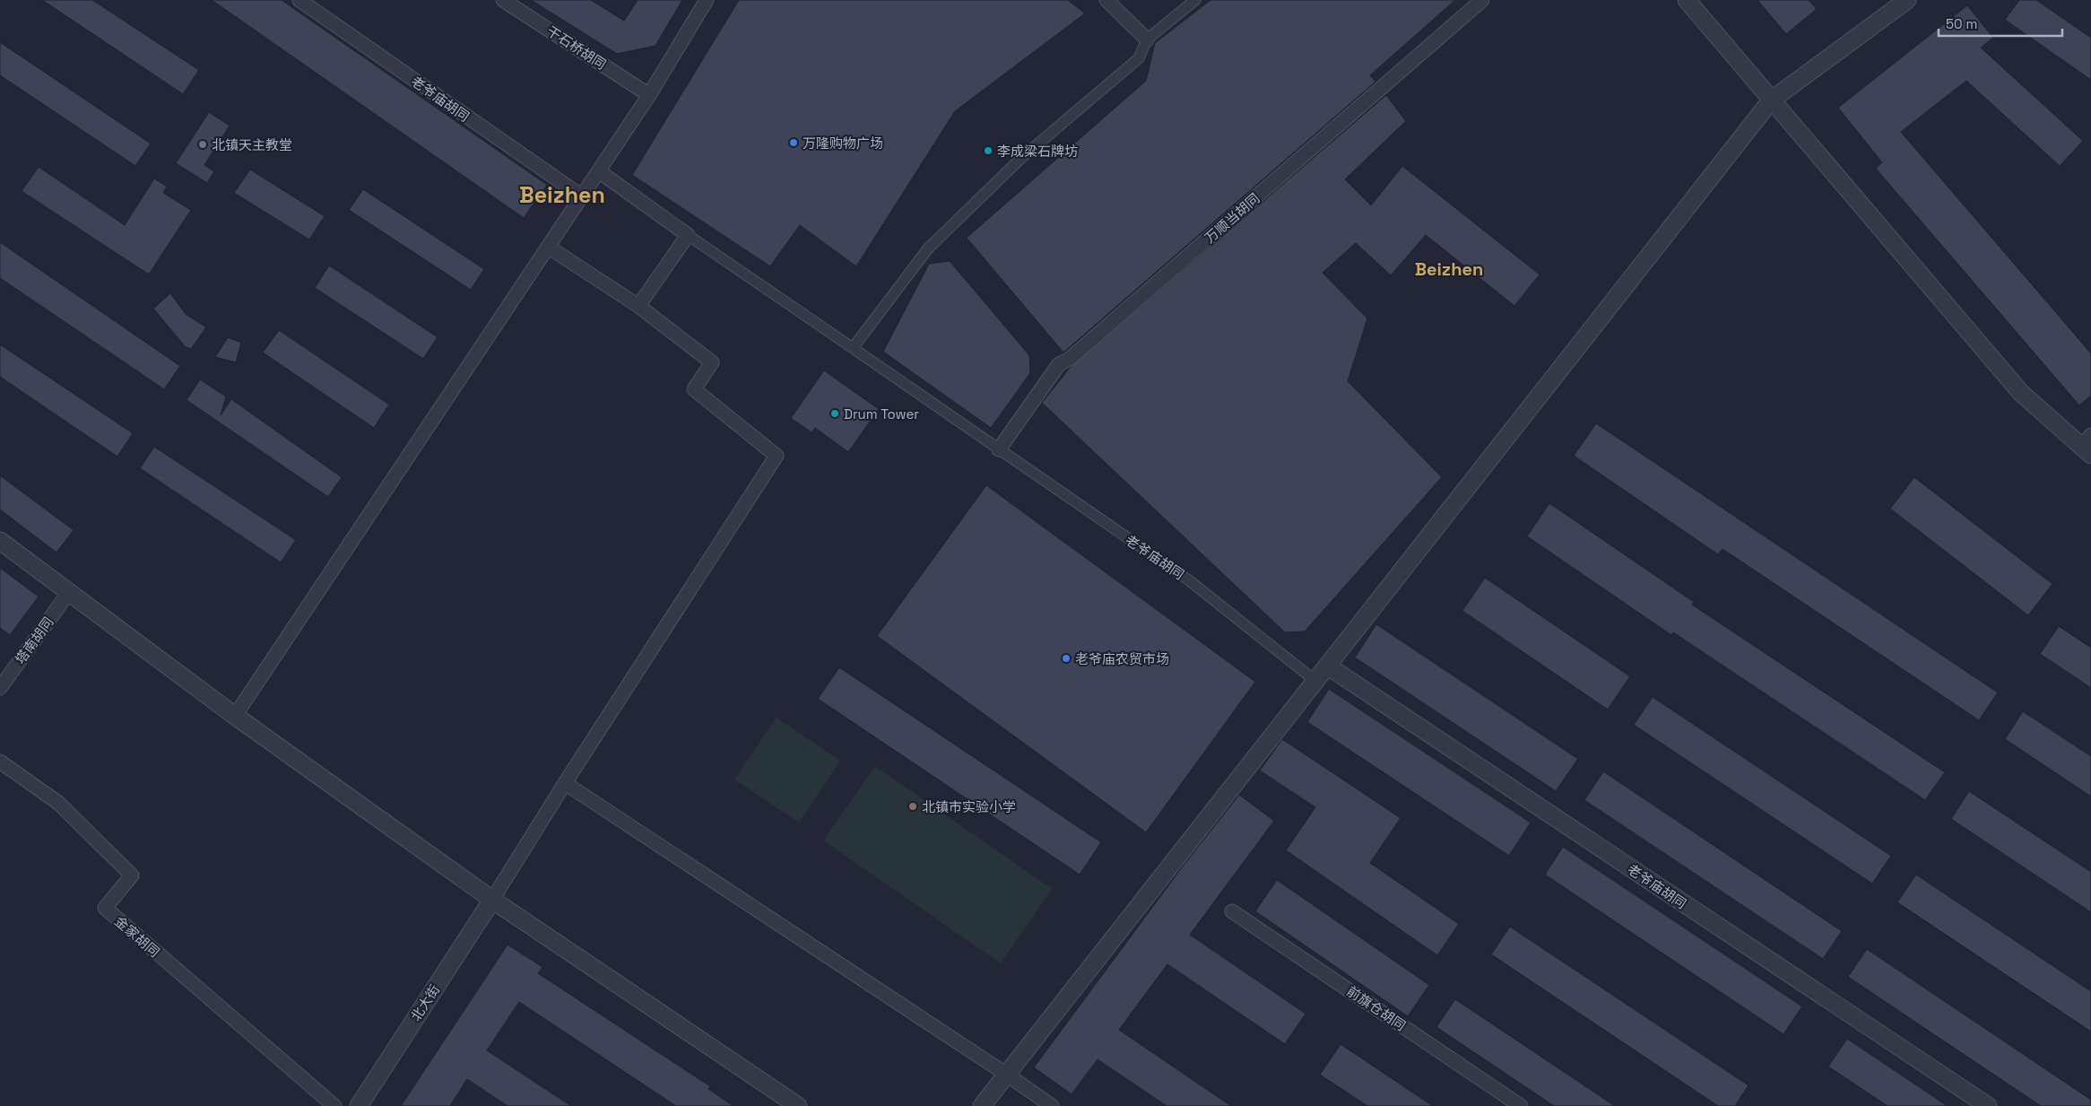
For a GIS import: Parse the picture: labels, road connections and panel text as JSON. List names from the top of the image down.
{
  "streets": {
    "street": [
      "干石桥胡同",
      "老爷庙胡同",
      "万顺当胡同",
      "塔南胡同",
      "金家胡同",
      "北大街",
      "前旗仓胡同"
    ]
  },
  "crossings": [
    ["老爷庙胡同", "万顺当胡同"]
  ],
  "districts": ["Beizhen", "Beizhen"],
  "places": [
    "万隆购物广场",
    "北镇天主教堂",
    "李成梁石牌坊",
    "Drum Tower",
    "老爷庙农贸市场",
    "北镇市实验小学"
  ],
  "scale_bar": "50 m"
}
